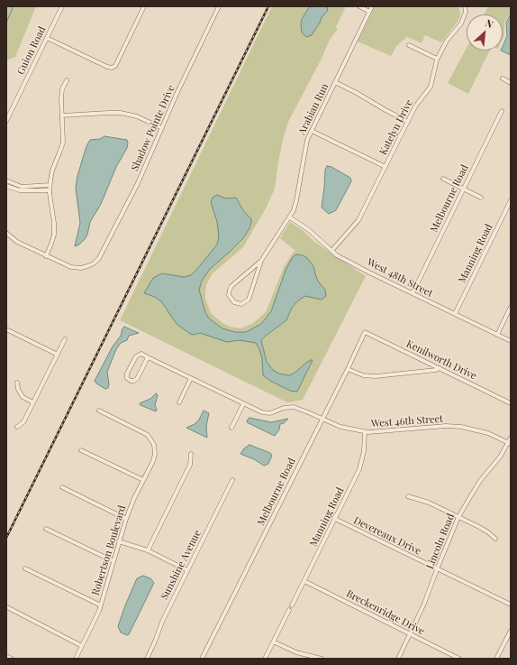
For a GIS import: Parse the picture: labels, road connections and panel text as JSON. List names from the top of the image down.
{
  "streets": {
    "street": [
      "Guion Road",
      "Arabian Run",
      "Katelyn Drive",
      "Shadow Pointe Drive",
      "Melbourne Road",
      "Manning Road",
      "West 48th Street",
      "Kenilworth Drive",
      "West 46th Street",
      "Devereaux Drive",
      "Lincoln Road",
      "Robertson Boulevard",
      "Sunshine Avenue",
      "Breckenridge Drive"
    ]
  },
  "crossings": [
    ["Arabian Run", "West 48th Street"],
    ["Katelyn Drive", "West 48th Street"],
    ["Melbourne Road", "West 48th Street"],
    ["Melbourne Road", "Kenilworth Drive"],
    ["Melbourne Road", "West 46th Street"],
    ["Manning Road", "West 48th Street"],
    ["Manning Road", "West 46th Street"],
    ["Manning Road", "Devereaux Drive"],
    ["Manning Road", "Breckenridge Drive"],
    ["West 46th Street", "Lincoln Road"],
    ["Devereaux Drive", "Lincoln Road"],
    ["Lincoln Road", "Breckenridge Drive"]
  ],
  "north": "top right"
}
